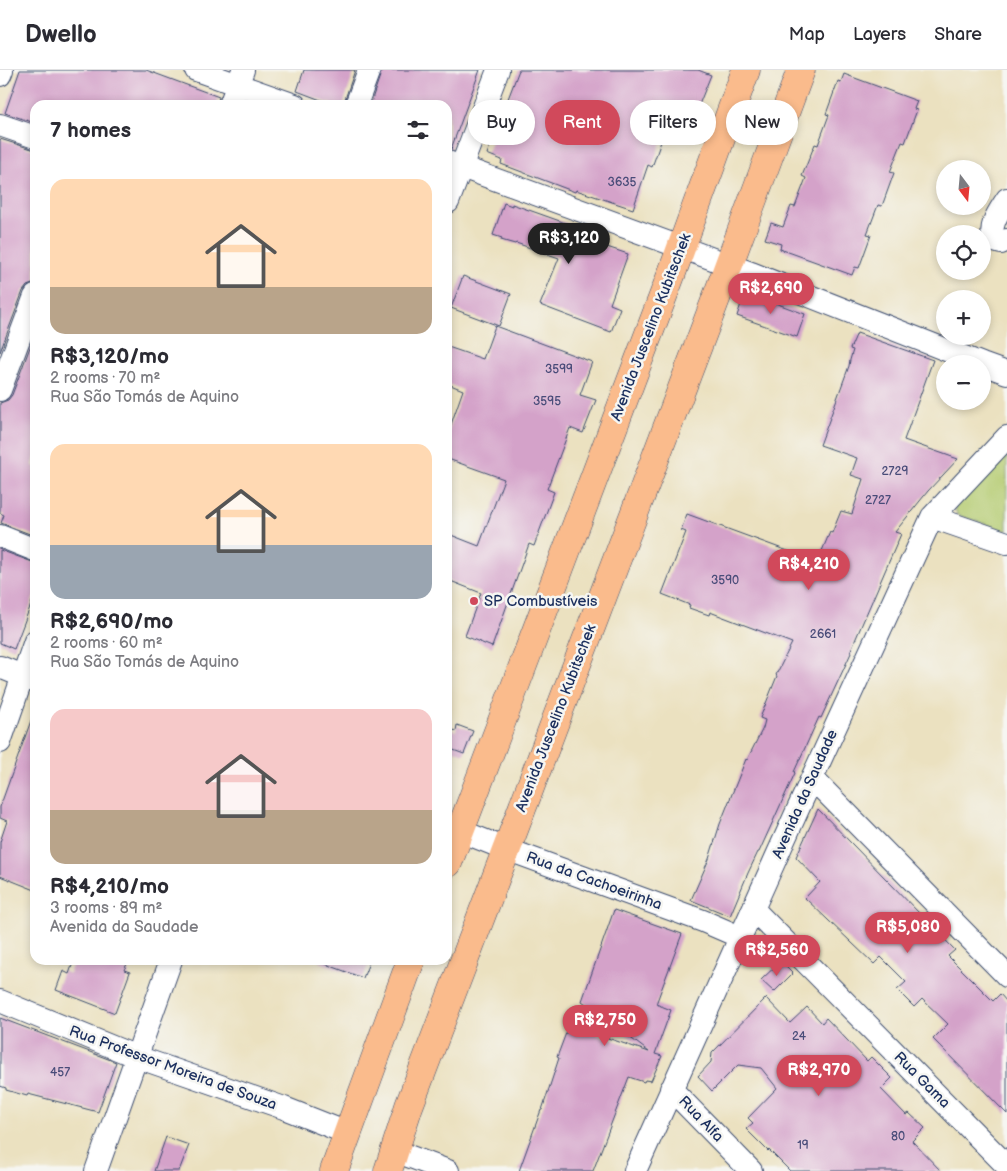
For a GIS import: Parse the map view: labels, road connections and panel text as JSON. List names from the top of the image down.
{
  "streets": {
    "main road": ["Avenida Juscelino Kubitschek"],
    "street": [
      "Avenida da Saudade",
      "Rua da Cachoeirinha",
      "Rua Professor Moreira de Souza",
      "Rua Gama",
      "Rua Alfa"
    ]
  },
  "crossings": [
    ["Avenida Juscelino Kubitschek", "Rua da Cachoeirinha"],
    ["Avenida da Saudade", "Rua da Cachoeirinha"],
    ["Avenida da Saudade", "Rua Gama"],
    ["Avenida da Saudade", "Rua Alfa"]
  ],
  "places": ["SP Combustíveis"],
  "house_numbers": [
    "3635",
    "3599",
    "3595",
    "2729",
    "2727",
    "3590",
    "2661",
    "24",
    "457",
    "80",
    "19"
  ],
  "north": "bottom",
  "page": {
    "header": "Dwello",
    "nav": ["Map", "Layers", "Share"],
    "chip": [
      "Buy",
      "Rent",
      "Filters",
      "New"
    ],
    "heading": "7 homes",
    "map_buttons": ["+", "−"],
    "list": [
      {
        "name": "R$3,120/mo",
        "note": "2 rooms · 70 m² · Rua São Tomás de Aquino"
      },
      {
        "name": "R$2,690/mo",
        "note": "2 rooms · 60 m² · Rua São Tomás de Aquino"
      },
      {
        "name": "R$4,210/mo",
        "note": "3 rooms · 89 m² · Avenida da Saudade"
      }
    ],
    "price": [
      "R$3,120",
      "R$2,690",
      "R$4,210",
      "R$5,080",
      "R$2,560",
      "R$2,750",
      "R$2,970"
    ]
  }
}
